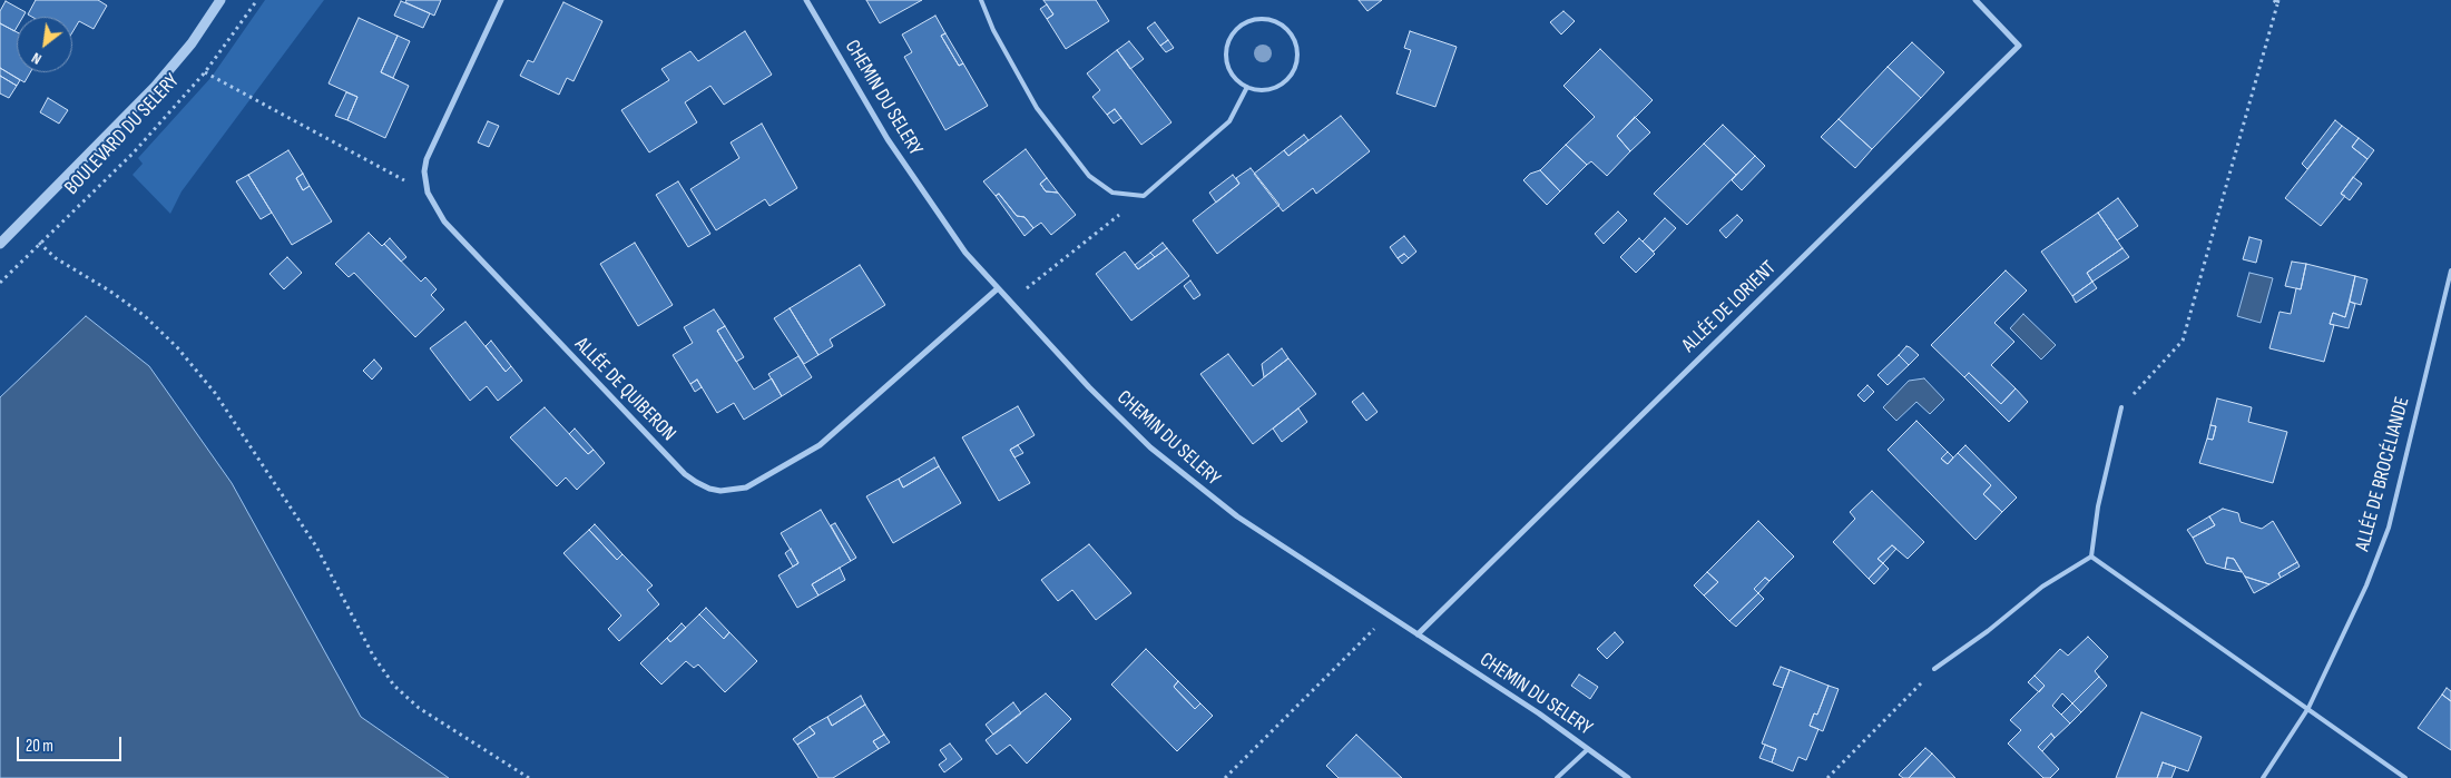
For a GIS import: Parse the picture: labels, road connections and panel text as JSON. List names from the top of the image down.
{
  "streets": {
    "street": [
      "CHEMIN DU SELERY",
      "BOULEVARD DU SELERY",
      "ALLÉE DE LORIENT",
      "ALLÉE DE QUIBERON"
    ],
    "lane": ["ALLÉE DE BROCÉLIANDE"]
  },
  "crossings": [
    ["CHEMIN DU SELERY", "ALLÉE DE LORIENT"],
    ["CHEMIN DU SELERY", "ALLÉE DE QUIBERON"]
  ],
  "scale_bar": "20 m",
  "north": "bottom left"
}
